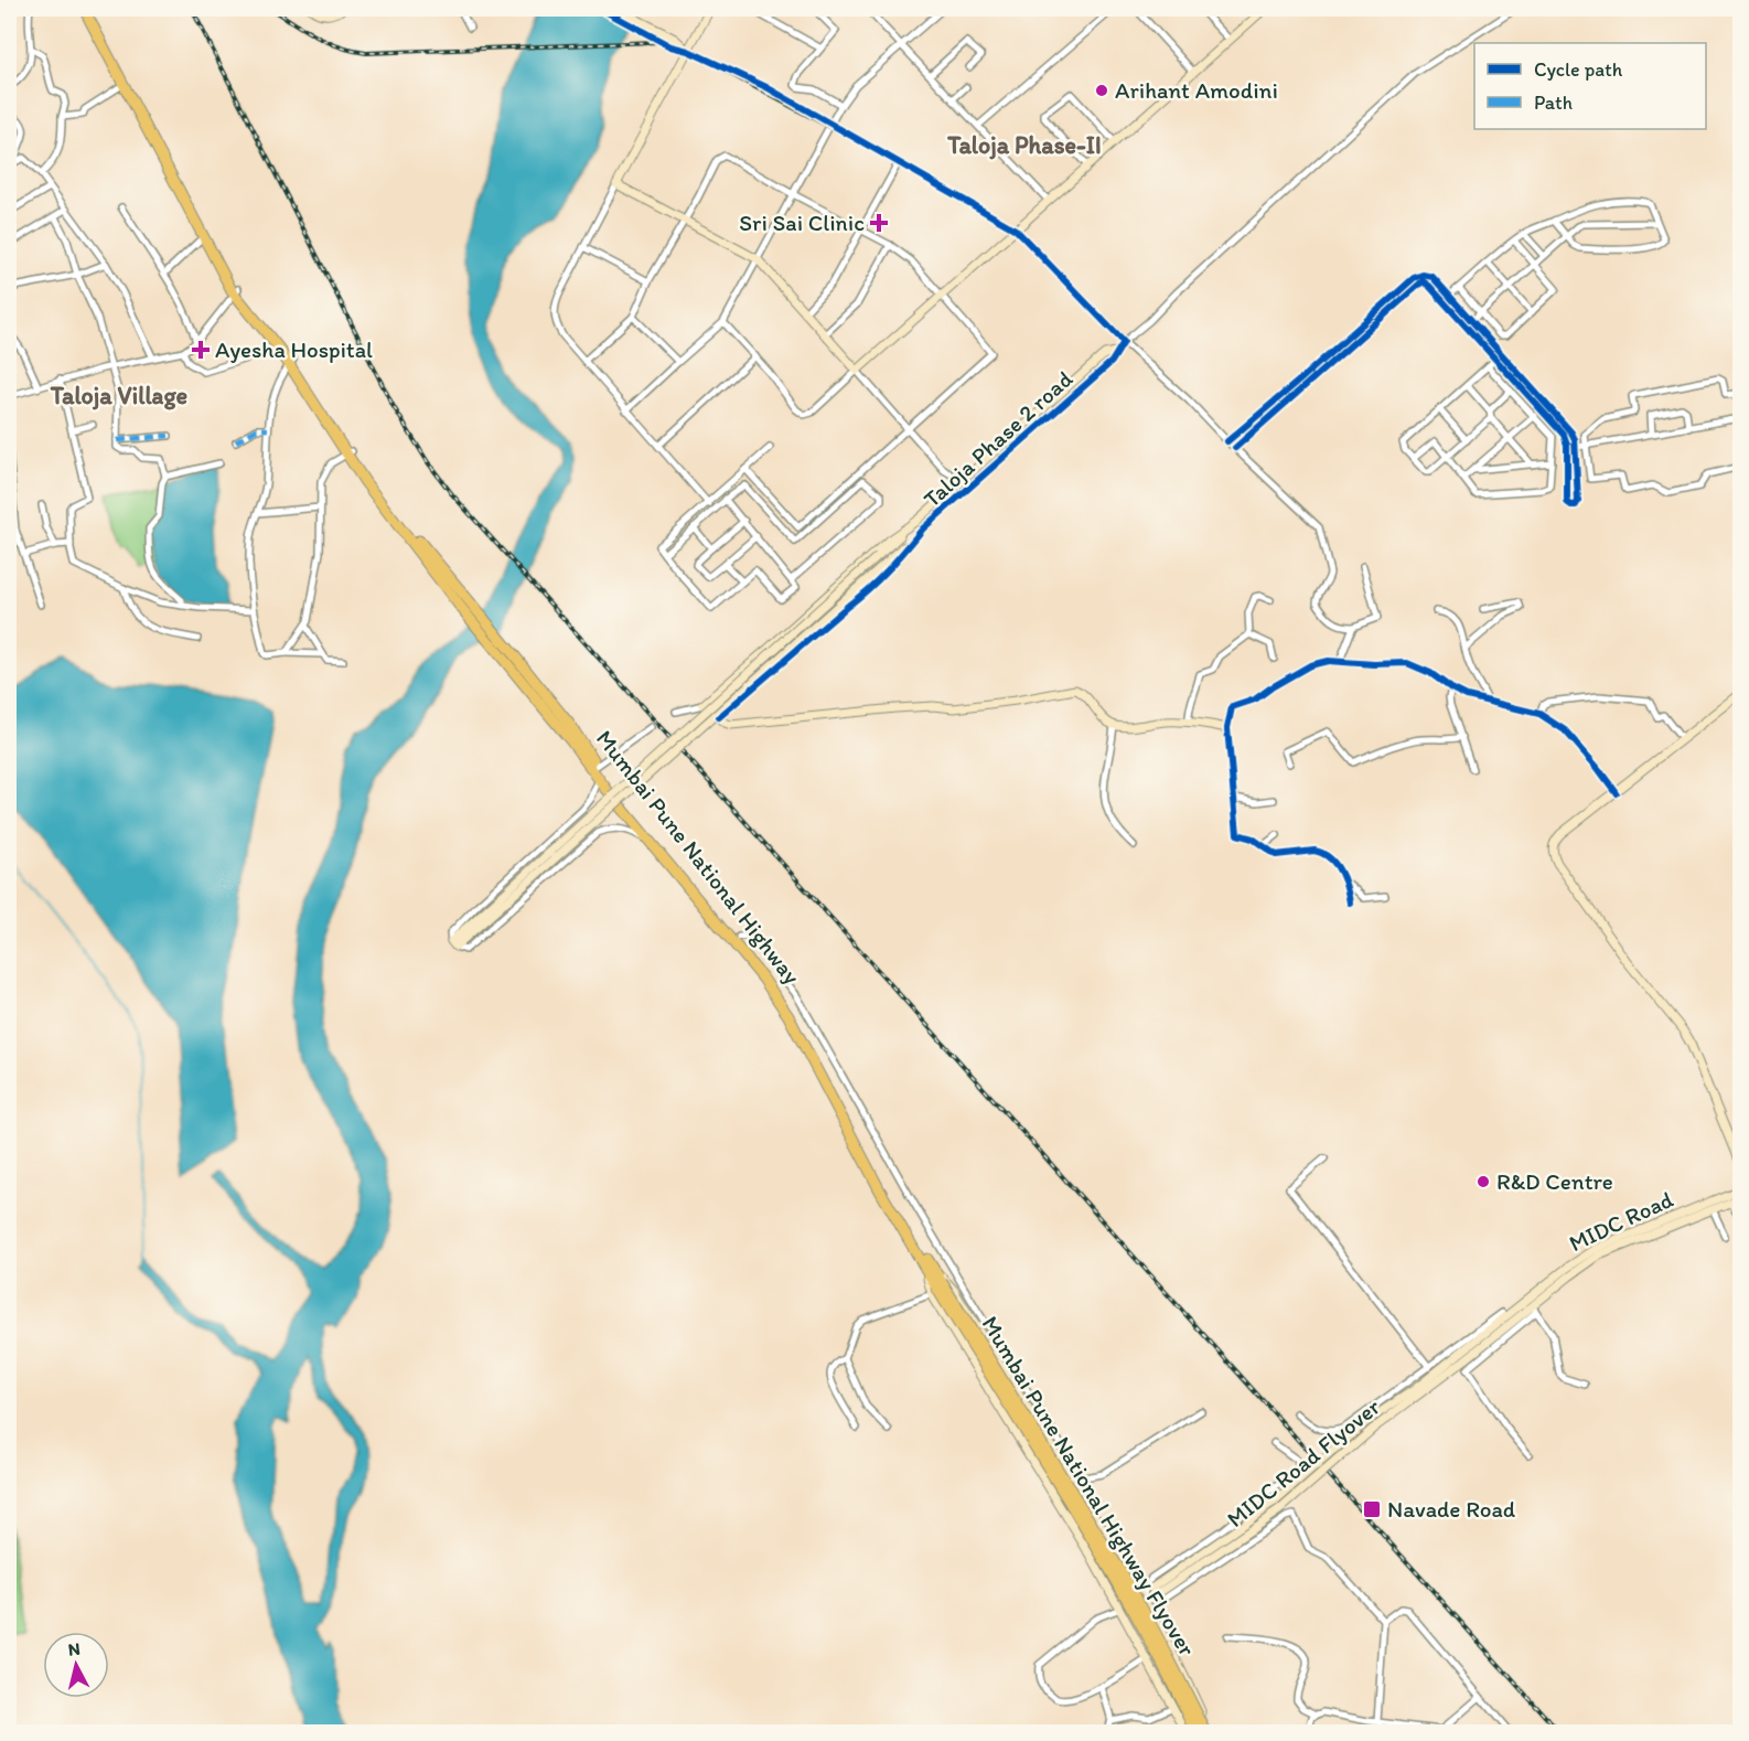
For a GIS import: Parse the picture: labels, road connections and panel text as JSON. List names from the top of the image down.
{
  "streets": {
    "highway": ["Mumbai Pune National Highway", "Mumbai Pune National Highway Flyover"],
    "street": ["Taloja Phase 2 road", "MIDC Road", "MIDC Road Flyover"]
  },
  "crossings": [
    ["Mumbai Pune National Highway", "Mumbai Pune National Highway Flyover"],
    ["MIDC Road", "MIDC Road Flyover"]
  ],
  "districts": ["Taloja Phase-II", "Taloja Village"],
  "places": {
    "other": ["Arihant Amodini", "R&D Centre"],
    "health": ["Sri Sai Clinic", "Ayesha Hospital"],
    "transit": ["Navade Road"]
  },
  "legend": ["Cycle path", "Path"],
  "north": "top"
}
